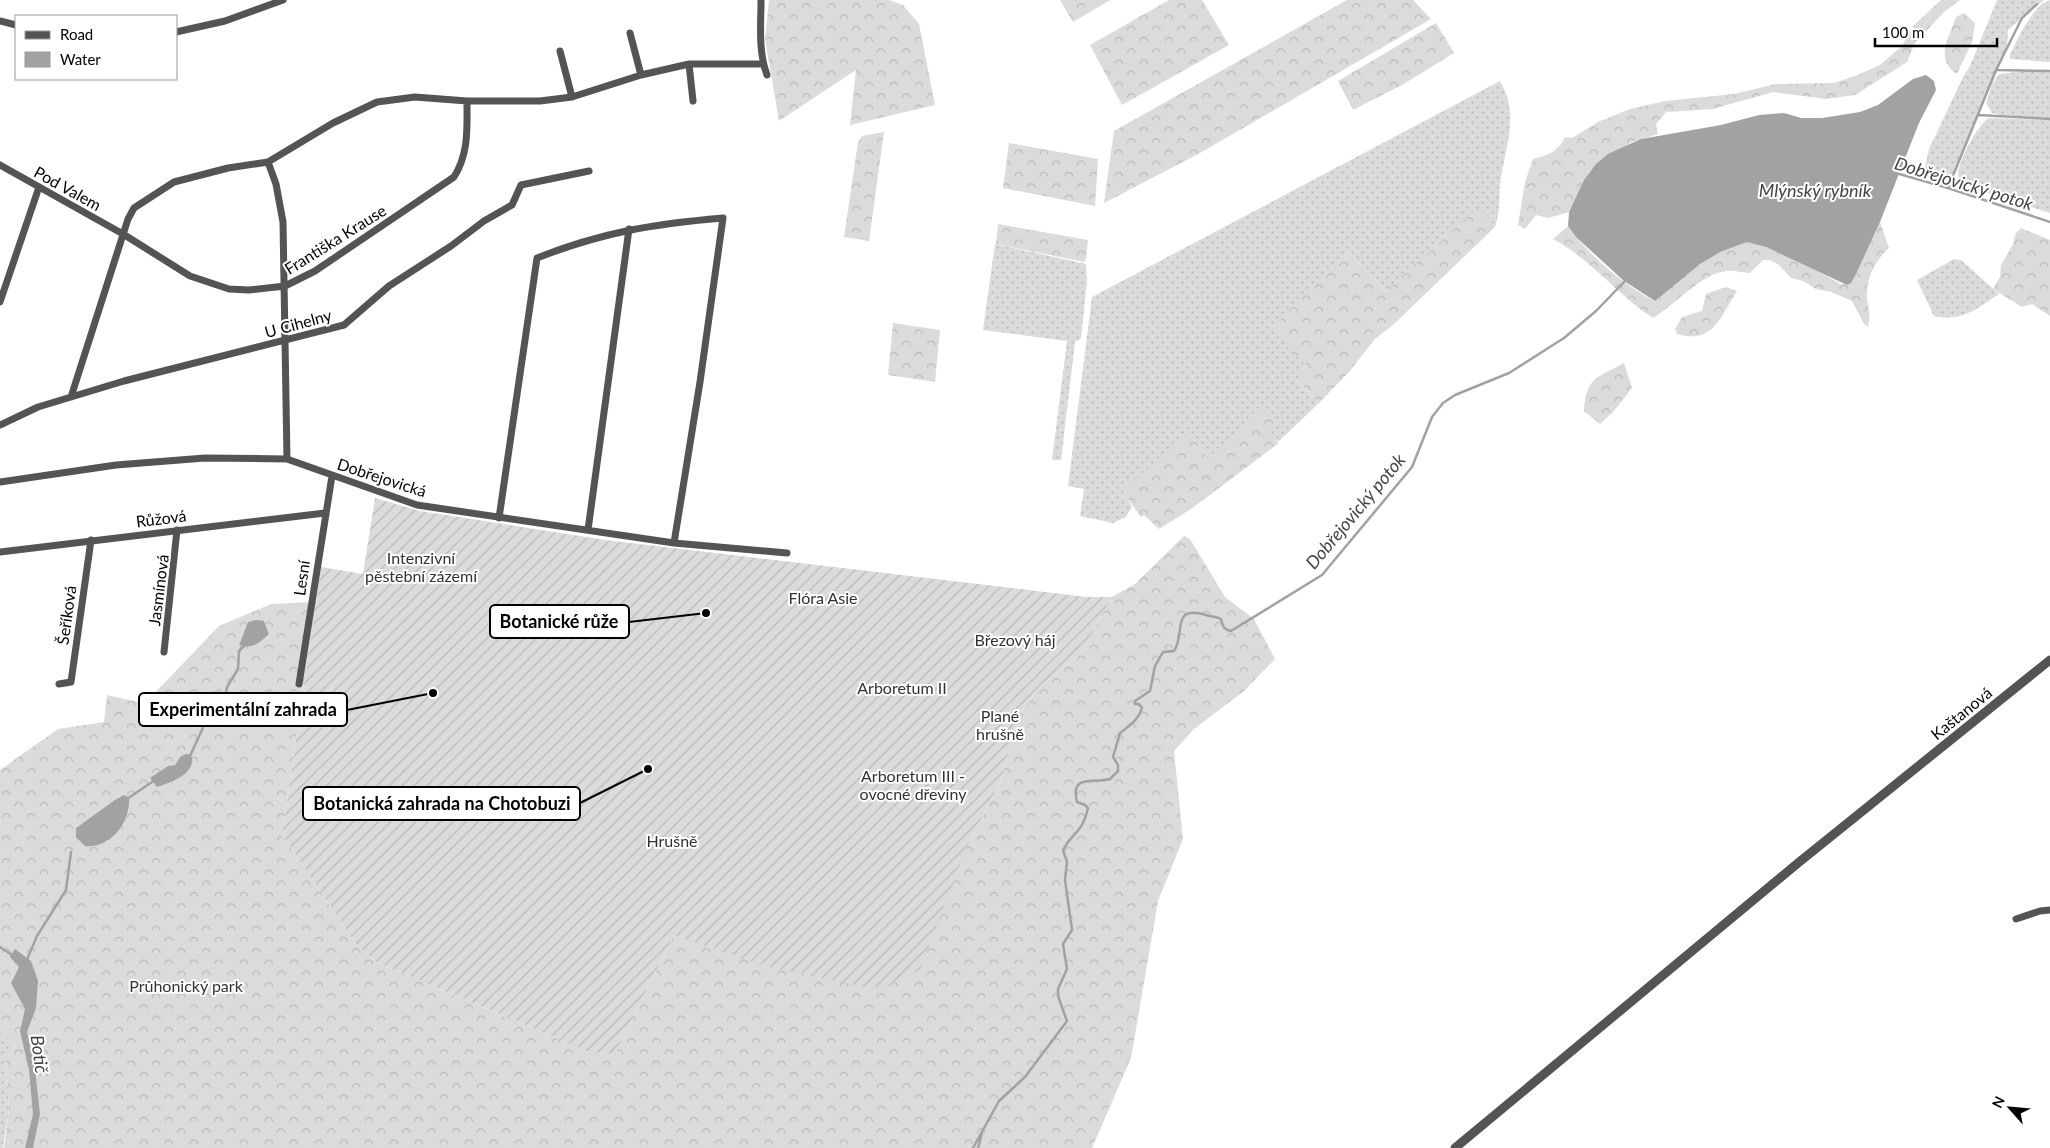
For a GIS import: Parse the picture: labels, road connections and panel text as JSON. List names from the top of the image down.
{
  "streets": {
    "street": [
      "Pod Valem",
      "Františka Krause",
      "U Cihelny",
      "Dobřejovická",
      "Růžová",
      "Lesní",
      "Jasmínová",
      "Šeříková",
      "Kaštanová"
    ]
  },
  "crossings": [
    ["Pod Valem", "Františka Krause"],
    ["Dobřejovická", "Lesní"],
    ["Růžová", "Lesní"],
    ["Růžová", "Jasmínová"],
    ["Růžová", "Šeříková"]
  ],
  "water": ["Dobřejovický potok", "Mlýnský rybník", "Botič"],
  "parks": [
    "Intenzivní pěstební zázemí",
    "Flóra Asie",
    "Březový háj",
    "Arboretum II",
    "Plané hrušně",
    "Arboretum III - ovocné dřeviny",
    "Hrušně",
    "Průhonický park"
  ],
  "places": ["Botanické růže", "Experimentální zahrada", "Botanická zahrada na Chotobuzi"],
  "legend": ["Road", "Water"],
  "scale_bar": "100 m",
  "north": "top left"
}
